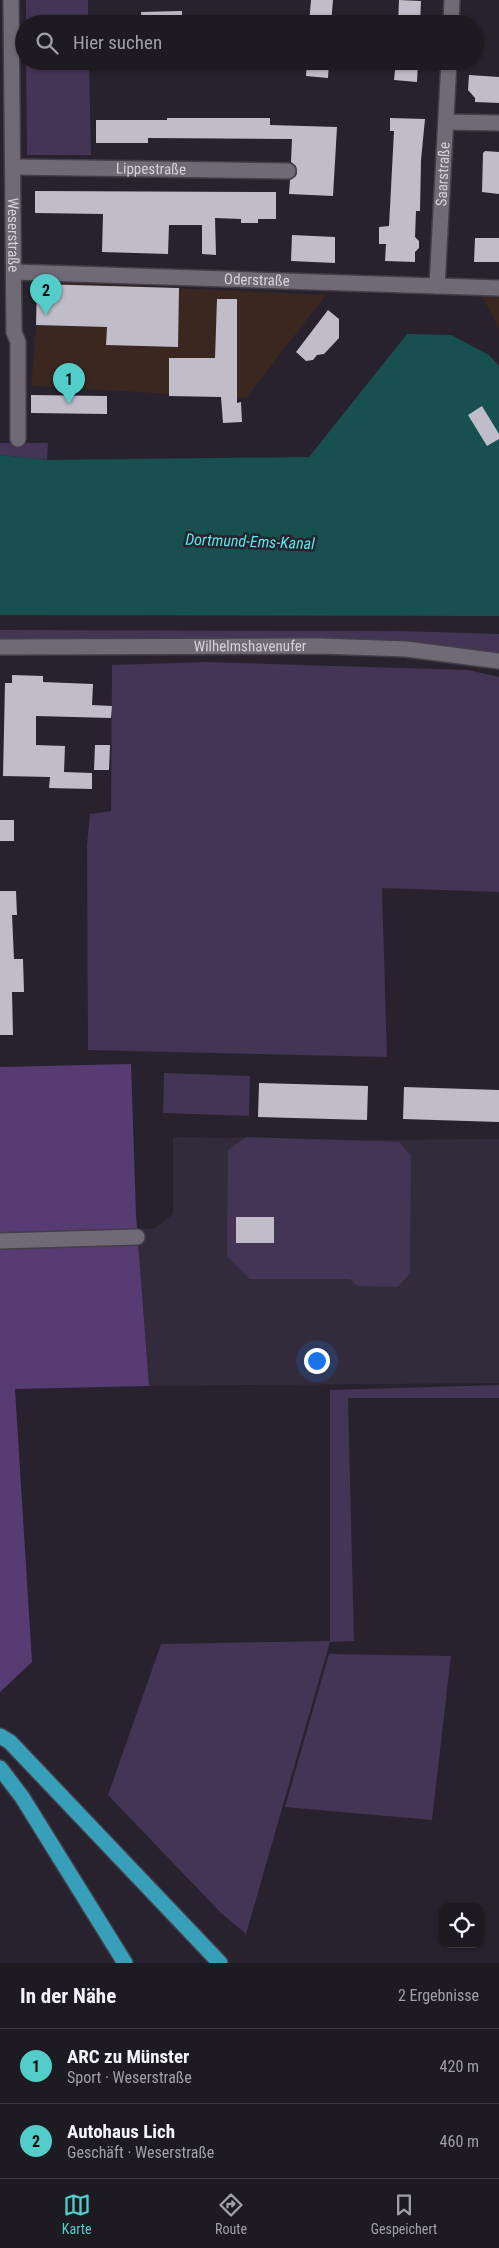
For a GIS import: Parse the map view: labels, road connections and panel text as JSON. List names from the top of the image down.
{
  "streets": {
    "street": [
      "Lippestraße",
      "Saarstraße",
      "Weserstraße",
      "Oderstraße",
      "Wilhelmshavenufer"
    ]
  },
  "crossings": [
    ["Lippestraße", "Weserstraße"],
    ["Saarstraße", "Oderstraße"],
    ["Weserstraße", "Oderstraße"]
  ],
  "water": ["Dortmund-Ems-Kanal"],
  "page": {
    "search": "Hier suchen",
    "pins": ["2", "1"],
    "heading": ["In der Nähe", "2 Ergebnisse"],
    "list": [
      {
        "mark": "1",
        "name": "ARC zu Münster",
        "note": "Sport · Weserstraße",
        "value": "420 m"
      },
      {
        "mark": "2",
        "name": "Autohaus Lich",
        "note": "Geschäft · Weserstraße",
        "value": "460 m"
      }
    ],
    "nav": ["Karte", "Route", "Gespeichert"]
  }
}
